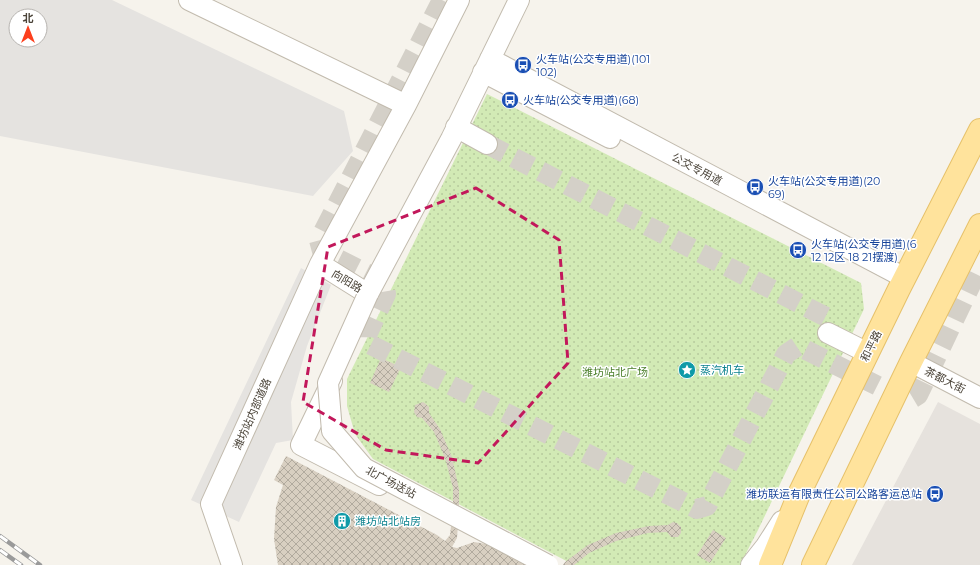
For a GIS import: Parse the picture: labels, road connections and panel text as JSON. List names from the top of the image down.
{
  "streets": {
    "main road": ["和平路"],
    "street": [
      "公交专用道",
      "向阳路",
      "茶都大街",
      "潍坊站内部道路",
      "北广场送站"
    ]
  },
  "crossings": [
    ["公交专用道", "向阳路"],
    ["公交专用道", "和平路"],
    ["向阳路", "潍坊站内部道路"],
    ["向阳路", "北广场送站"]
  ],
  "parks": ["潍坊站北广场"],
  "places": {
    "bus stop": [
      "火车站(公交专用道)(101 102)",
      "火车站(公交专用道)(68)",
      "火车站(公交专用道)(20 69)",
      "火车站(公交专用道)(6 12 12区 18 21摆渡)",
      "潍坊联运有限责任公司公路客运总站"
    ],
    "place": ["蒸汽机车"],
    "building": ["潍坊站北站房"]
  },
  "north": "top"
}
